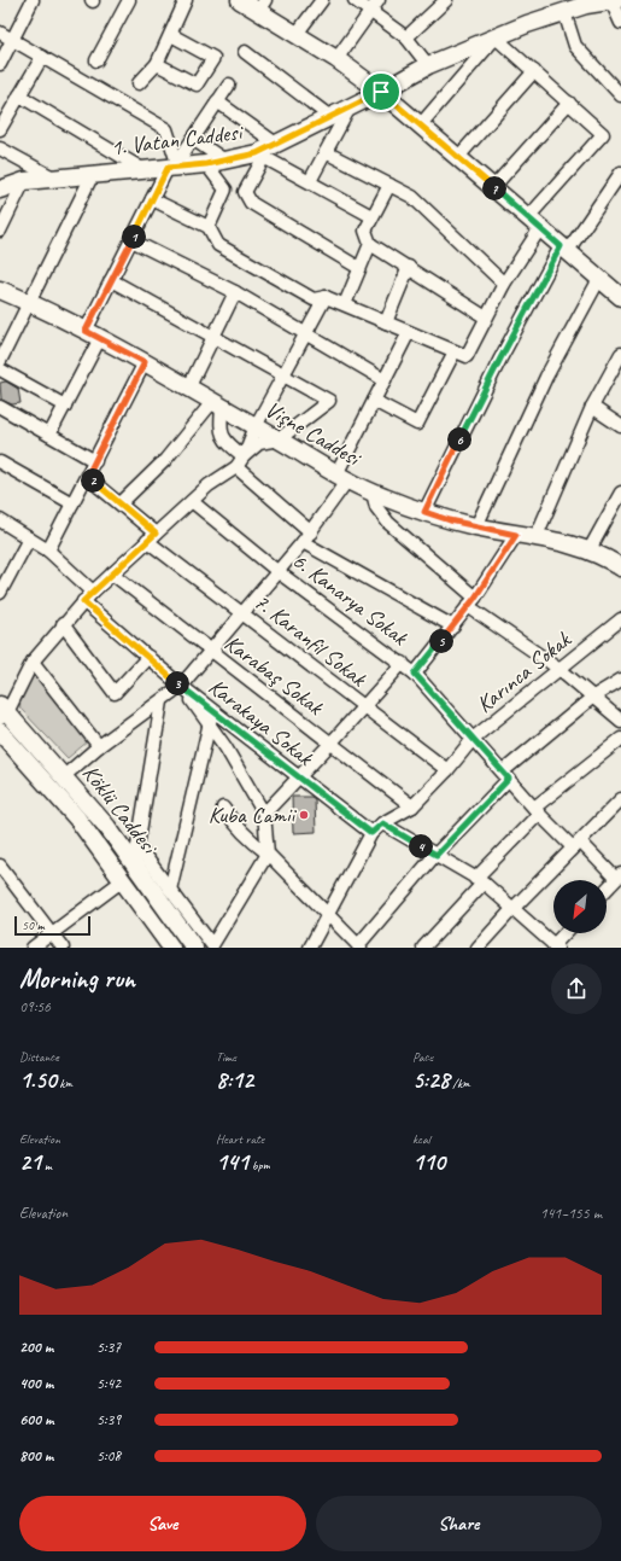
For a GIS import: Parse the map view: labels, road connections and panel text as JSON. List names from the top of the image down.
{
  "streets": {
    "main road": ["1. Vatan Caddesi", "Vişne Caddesi", "Köklü Caddesi"],
    "street": [
      "6. Kanarya Sokak",
      "7. Karanfil Sokak",
      "Karınca Sokak",
      "Karabaş Sokak",
      "Karakaya Sokak"
    ]
  },
  "crossings": [
    ["6. Kanarya Sokak", "Karınca Sokak"],
    ["7. Karanfil Sokak", "Karınca Sokak"],
    ["Karınca Sokak", "Karabaş Sokak"],
    ["Karınca Sokak", "Karakaya Sokak"]
  ],
  "places": ["Kuba Camii"],
  "scale_bar": "50 m",
  "north": "bottom left",
  "page": {
    "pins": [
      "7",
      "1",
      "6",
      "2",
      "5",
      "3",
      "4"
    ],
    "scale": "50 m",
    "heading": ["Morning run", "09:56"],
    "stats": [
      ["Distance", "1.50 km"],
      ["Time", "8:12"],
      ["Pace", "5:28 /km"],
      ["Elevation", "21 m"],
      ["Heart rate", "141 bpm"],
      ["kcal", "110"]
    ],
    "chart": ["Elevation", "141–155 m"],
    "list": [
      {
        "name": "200 m",
        "note": "5:37"
      },
      {
        "name": "400 m",
        "note": "5:42"
      },
      {
        "name": "600 m",
        "note": "5:39"
      },
      {
        "name": "800 m",
        "note": "5:08"
      }
    ],
    "buttons": ["Save", "Share"]
  }
}
